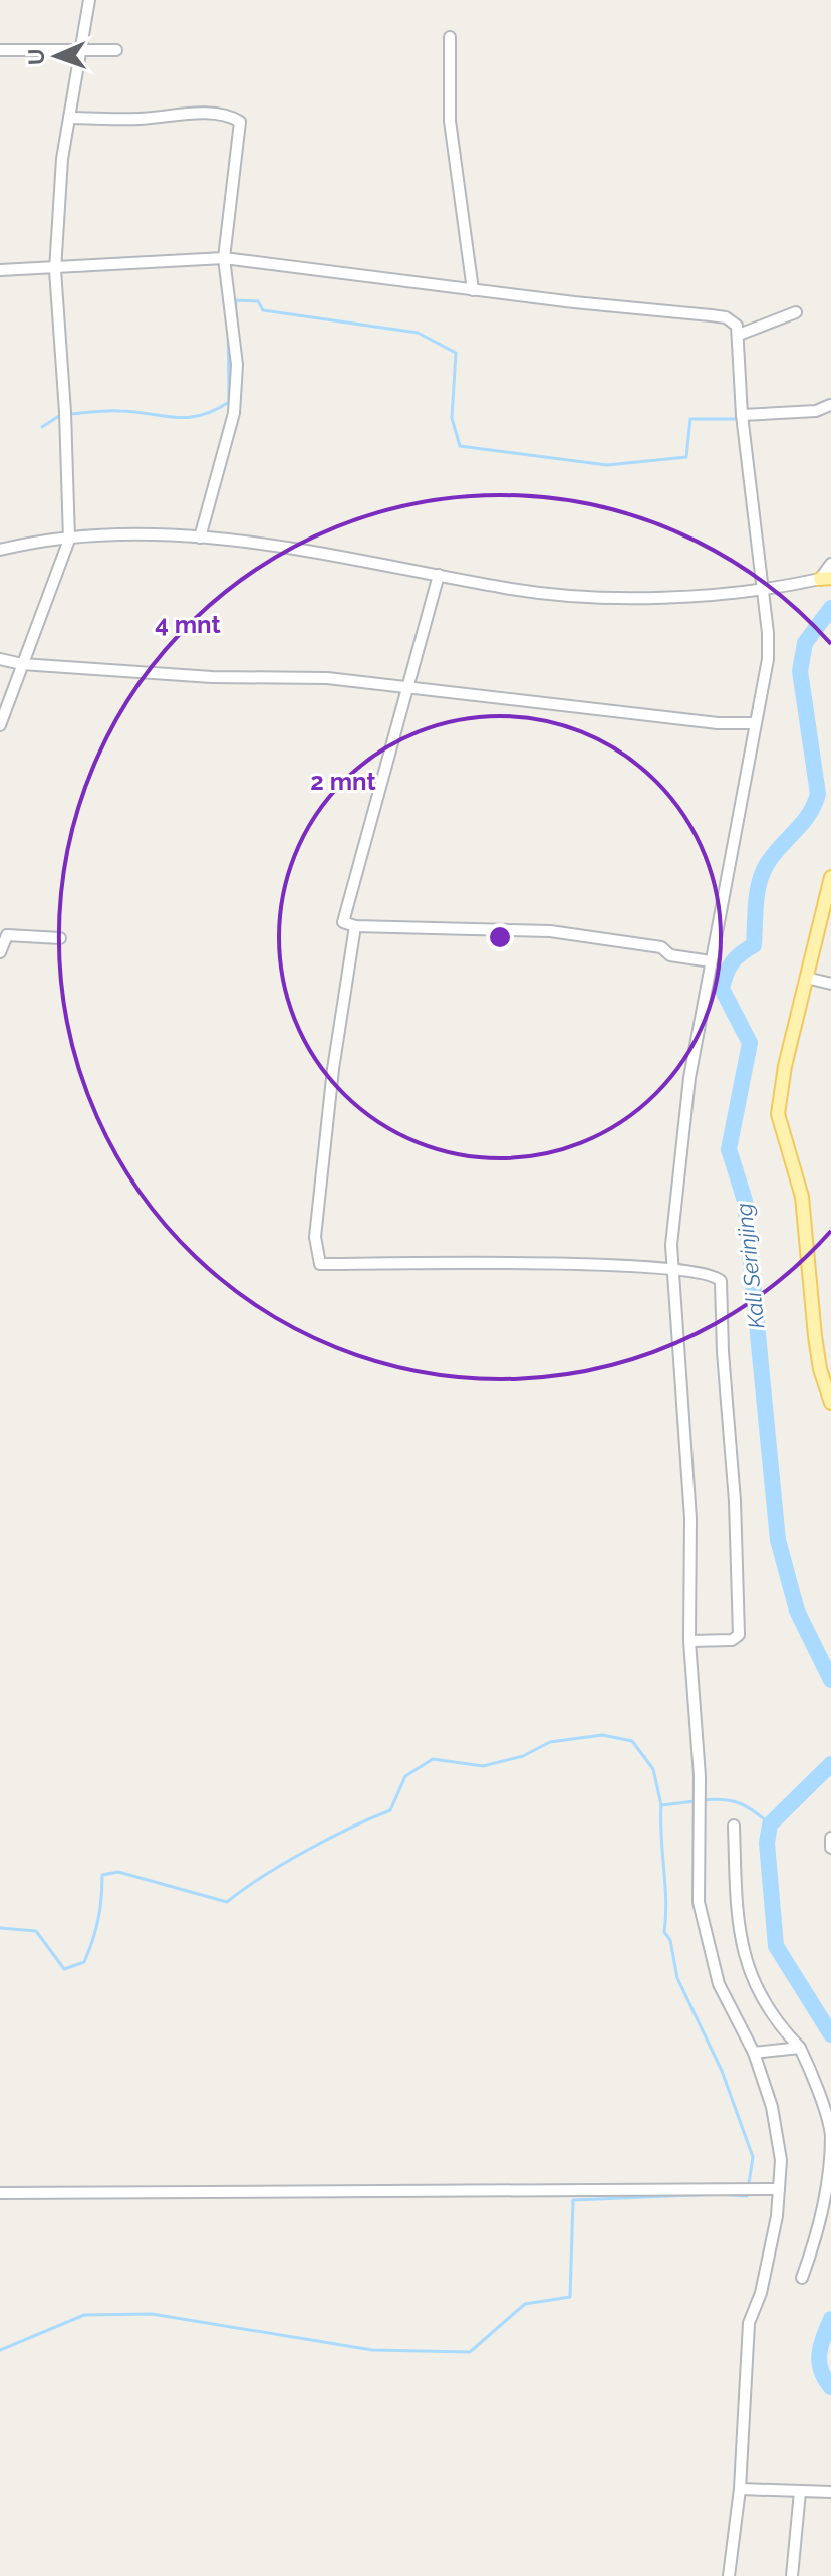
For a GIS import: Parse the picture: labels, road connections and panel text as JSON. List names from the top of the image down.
{
  "water": ["Kali Serinjing"],
  "north": "left",
  "rings": ["4 mnt", "2 mnt"]
}
